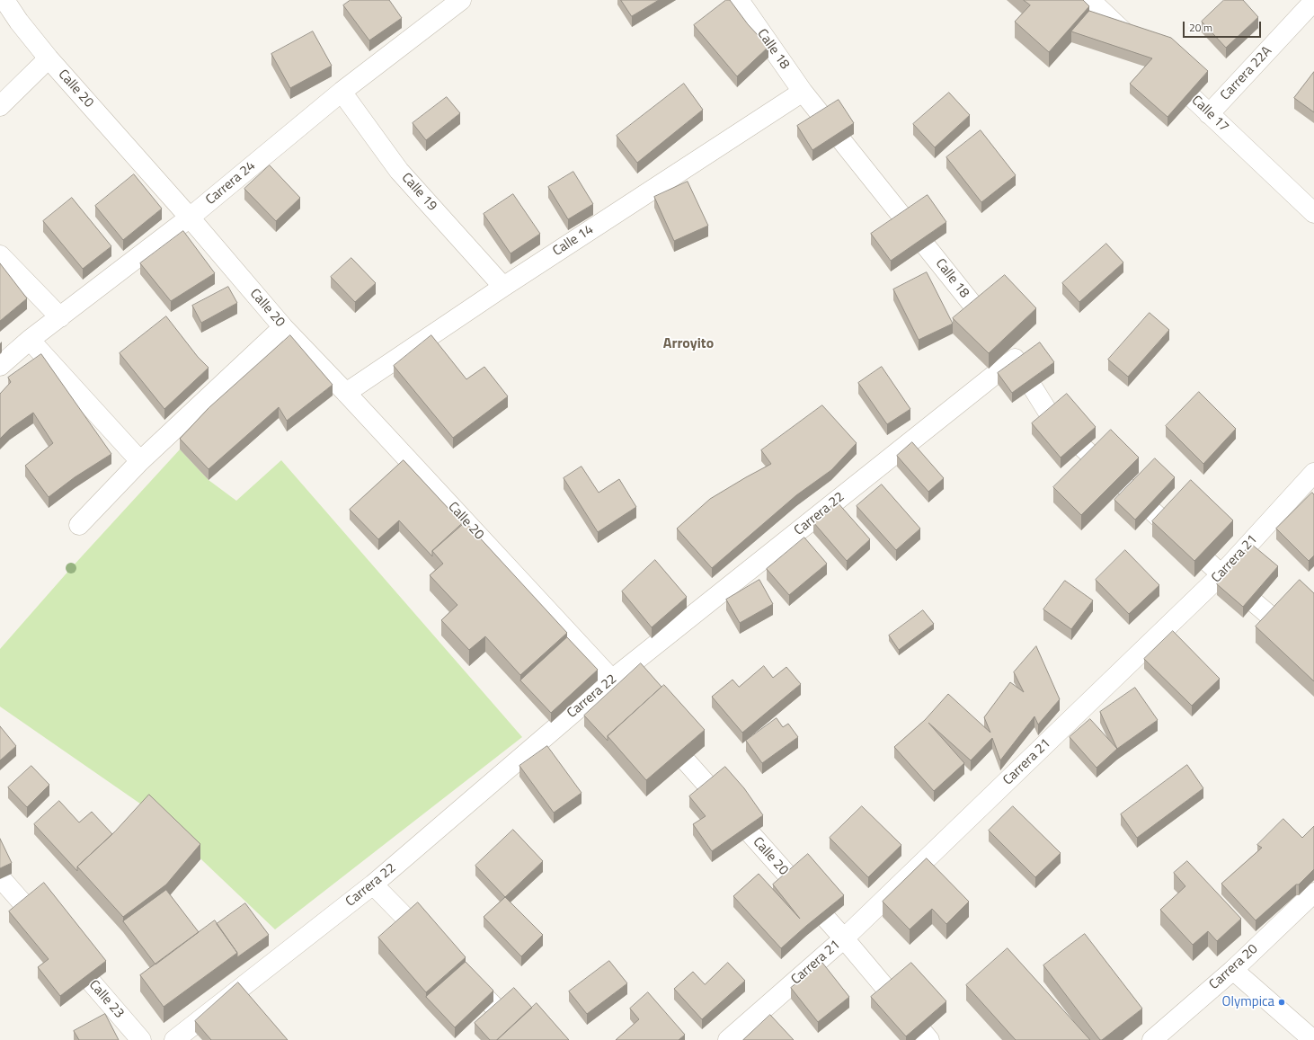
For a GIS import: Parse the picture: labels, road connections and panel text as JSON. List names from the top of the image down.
{
  "streets": {
    "street": [
      "Calle 18",
      "Carrera 22A",
      "Calle 20",
      "Calle 17",
      "Carrera 24",
      "Calle 19",
      "Calle 14",
      "Carrera 22",
      "Carrera 21",
      "Carrera 20",
      "Calle 23"
    ]
  },
  "crossings": [
    ["Calle 18", "Calle 14"],
    ["Calle 18", "Carrera 22"],
    ["Calle 18", "Carrera 21"],
    ["Carrera 22A", "Calle 17"],
    ["Calle 20", "Carrera 24"],
    ["Calle 20", "Calle 14"],
    ["Calle 20", "Carrera 22"],
    ["Calle 20", "Carrera 21"],
    ["Carrera 24", "Calle 19"],
    ["Calle 19", "Calle 14"]
  ],
  "districts": ["Arroyito"],
  "places": ["Olympica"],
  "scale_bar": "20 m"
}
